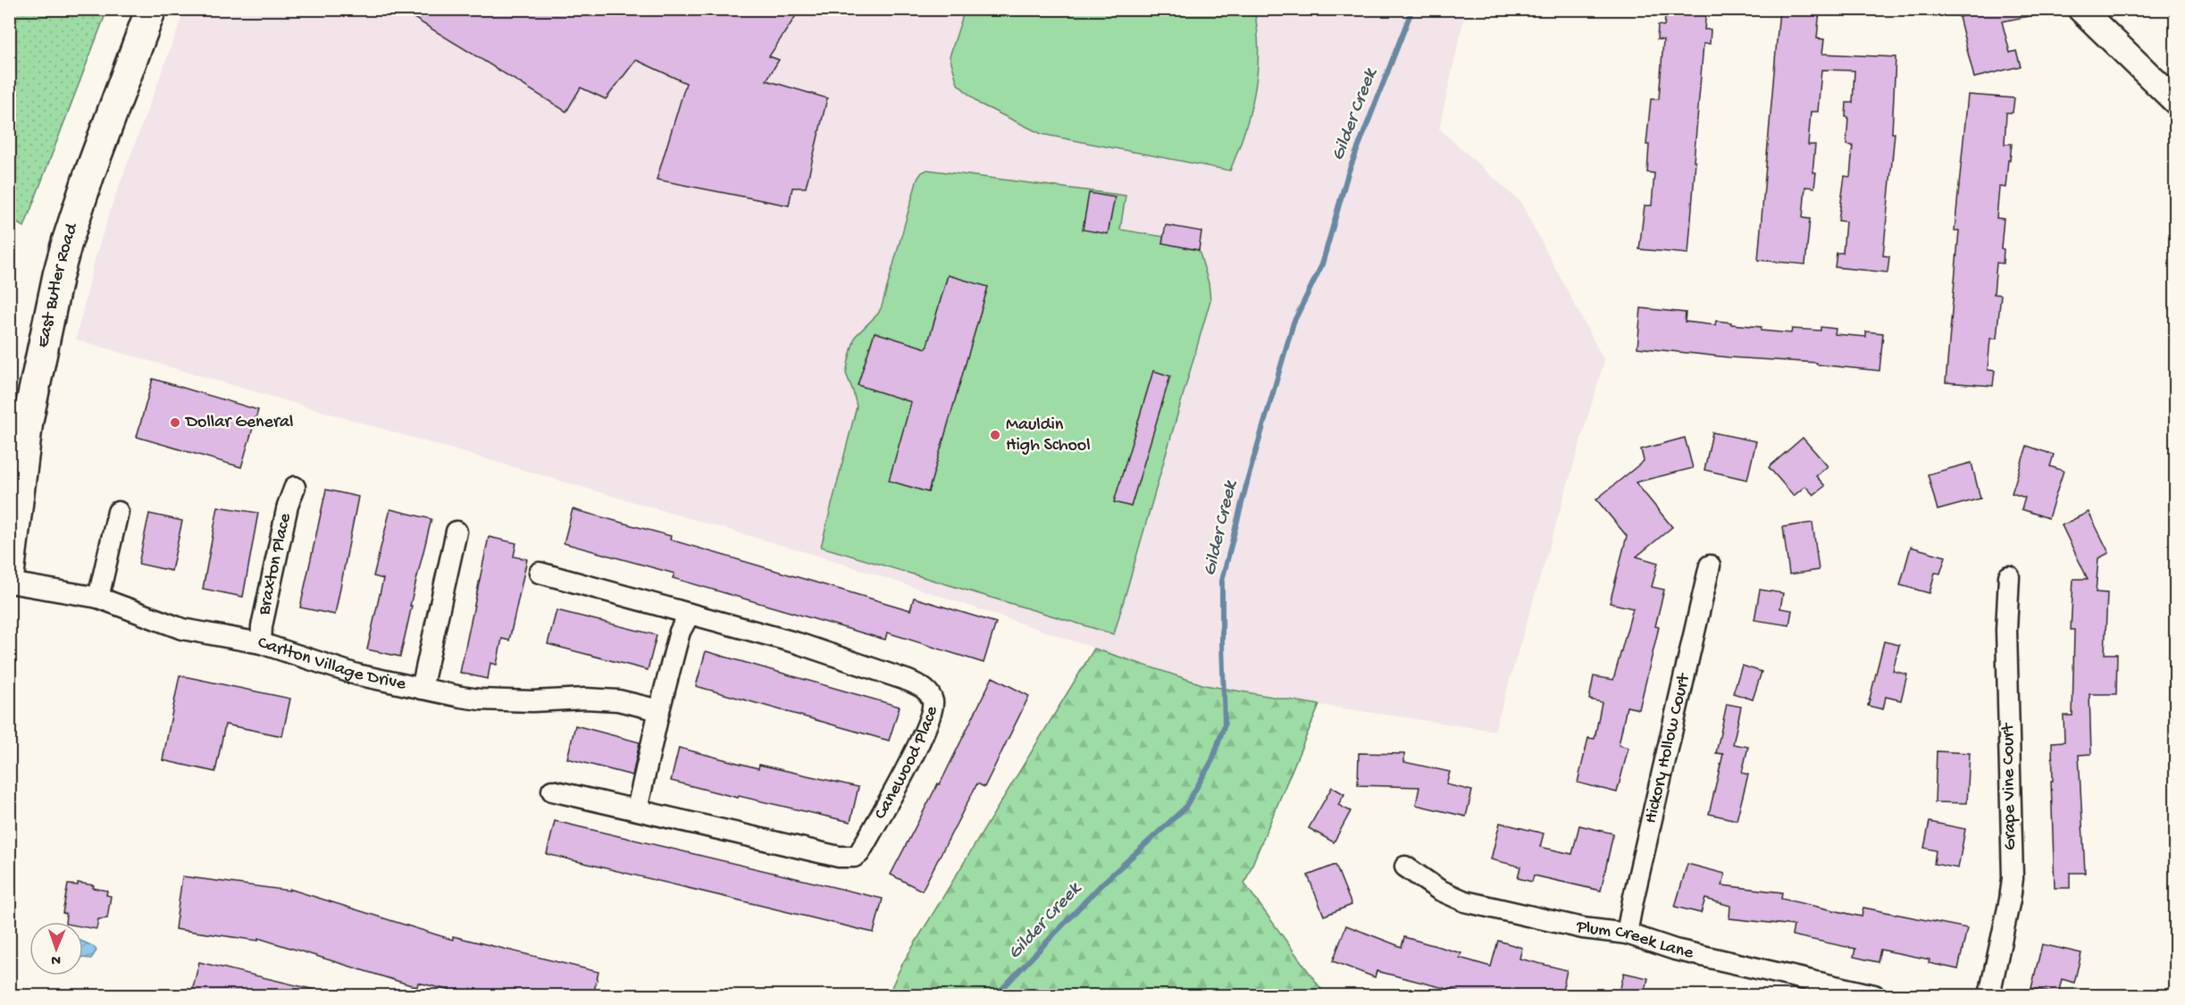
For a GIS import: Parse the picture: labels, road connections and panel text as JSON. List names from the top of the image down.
{
  "streets": {
    "main road": ["East Butler Road"],
    "street": [
      "Braxton Place",
      "Carlton Village Drive",
      "Hickory Hollow Court",
      "Canewood Place",
      "Grape Vine Court",
      "Plum Creek Lane"
    ]
  },
  "crossings": [
    ["Braxton Place", "Carlton Village Drive"],
    ["Hickory Hollow Court", "Plum Creek Lane"]
  ],
  "water": ["Gilder Creek"],
  "places": ["Dollar General", "Mauldin High School"],
  "north": "bottom"
}
